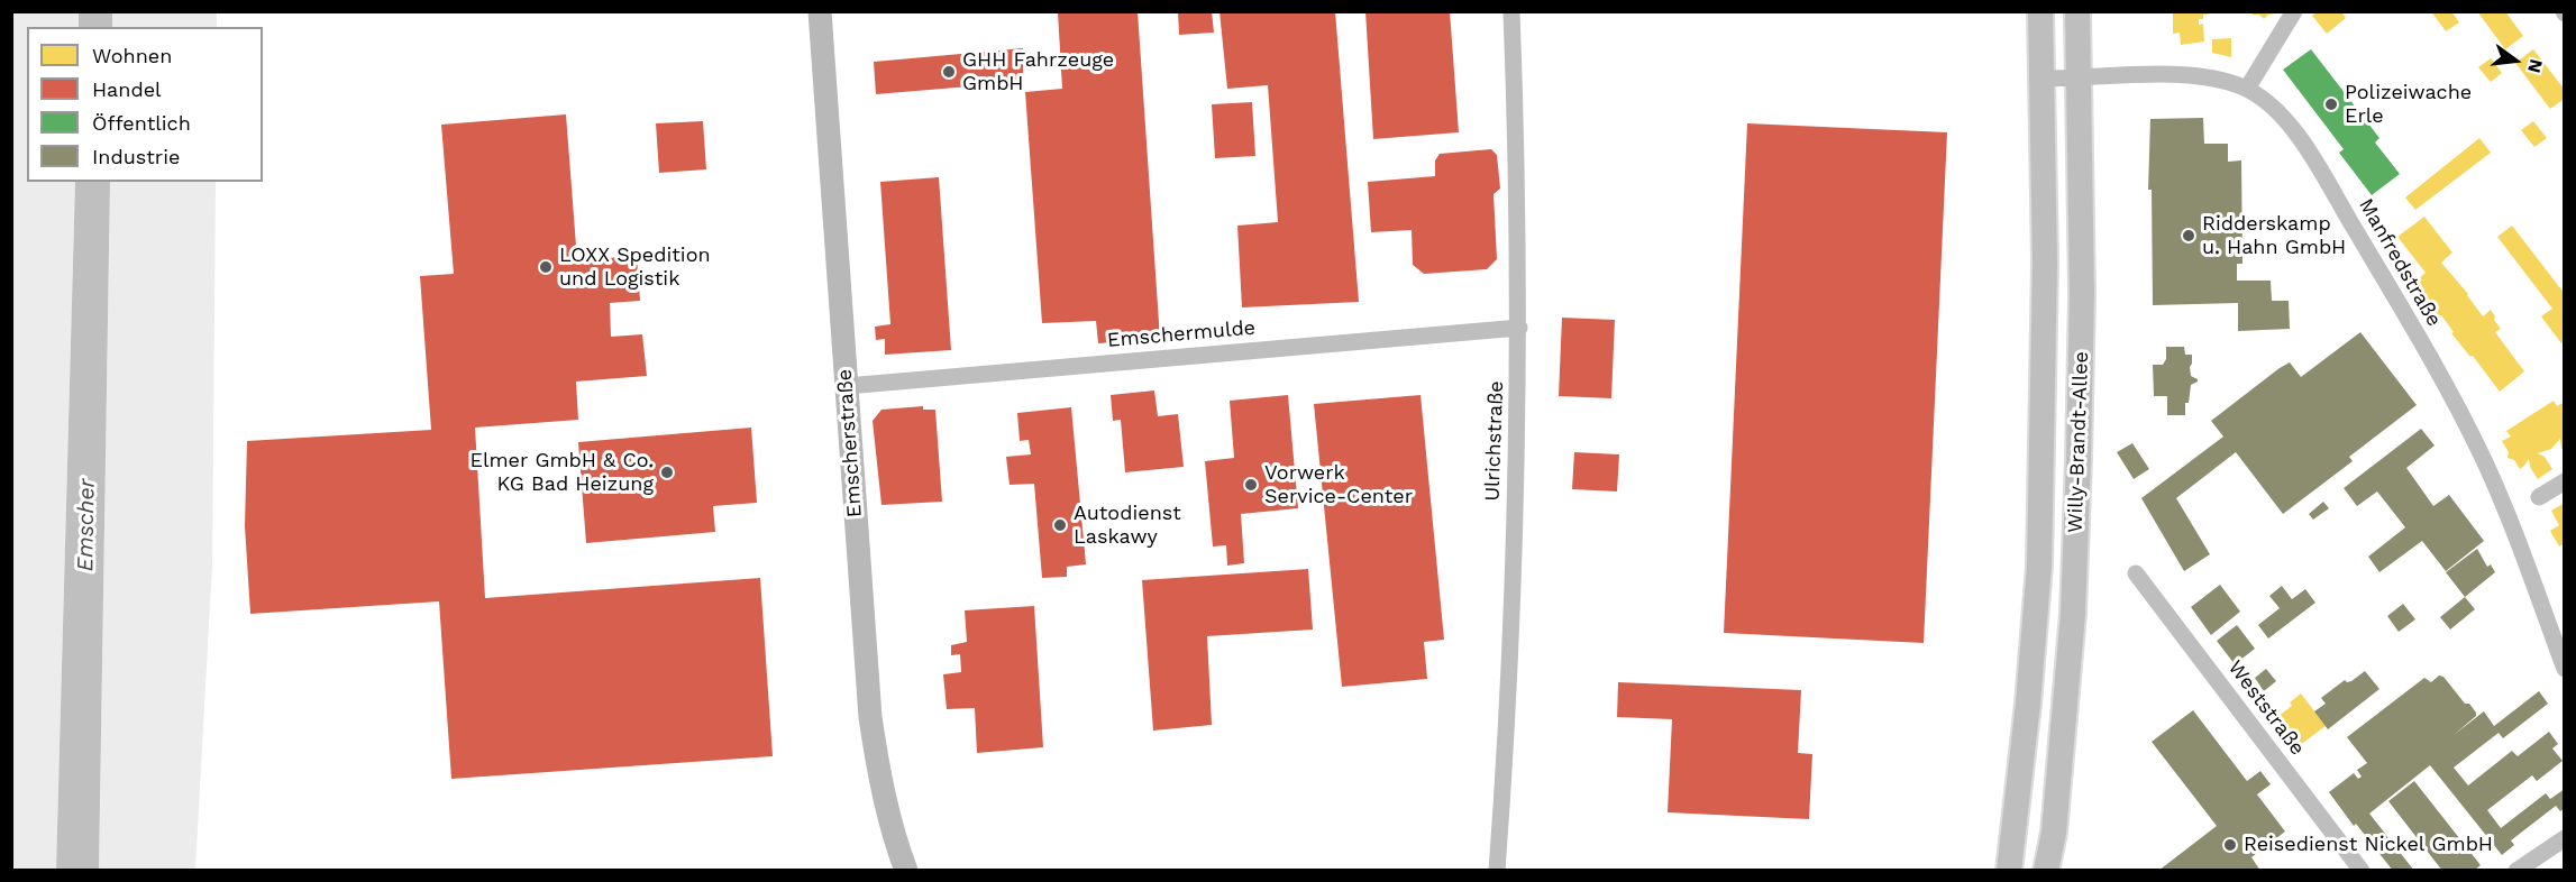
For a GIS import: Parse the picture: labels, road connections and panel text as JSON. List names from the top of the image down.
{
  "streets": {
    "main road": ["Willy-Brandt-Allee"],
    "street": [
      "Manfredstraße",
      "Emschermulde",
      "Ulrichstraße",
      "Emscherstraße",
      "Weststraße"
    ]
  },
  "crossings": [
    ["Manfredstraße", "Willy-Brandt-Allee"],
    ["Emschermulde", "Ulrichstraße"],
    ["Emschermulde", "Emscherstraße"]
  ],
  "water": ["Emscher"],
  "places": [
    "GHH Fahrzeuge GmbH",
    "Polizeiwache Erle",
    "Ridderskamp u. Hahn GmbH",
    "LOXX Spedition und Logistik",
    "Elmer GmbH & Co. KG Bad Heizung",
    "Vorwerk Service-Center",
    "Autodienst Laskawy",
    "Reisedienst Nickel GmbH"
  ],
  "legend": [
    "Wohnen",
    "Handel",
    "Öffentlich",
    "Industrie"
  ],
  "north": "right"
}
